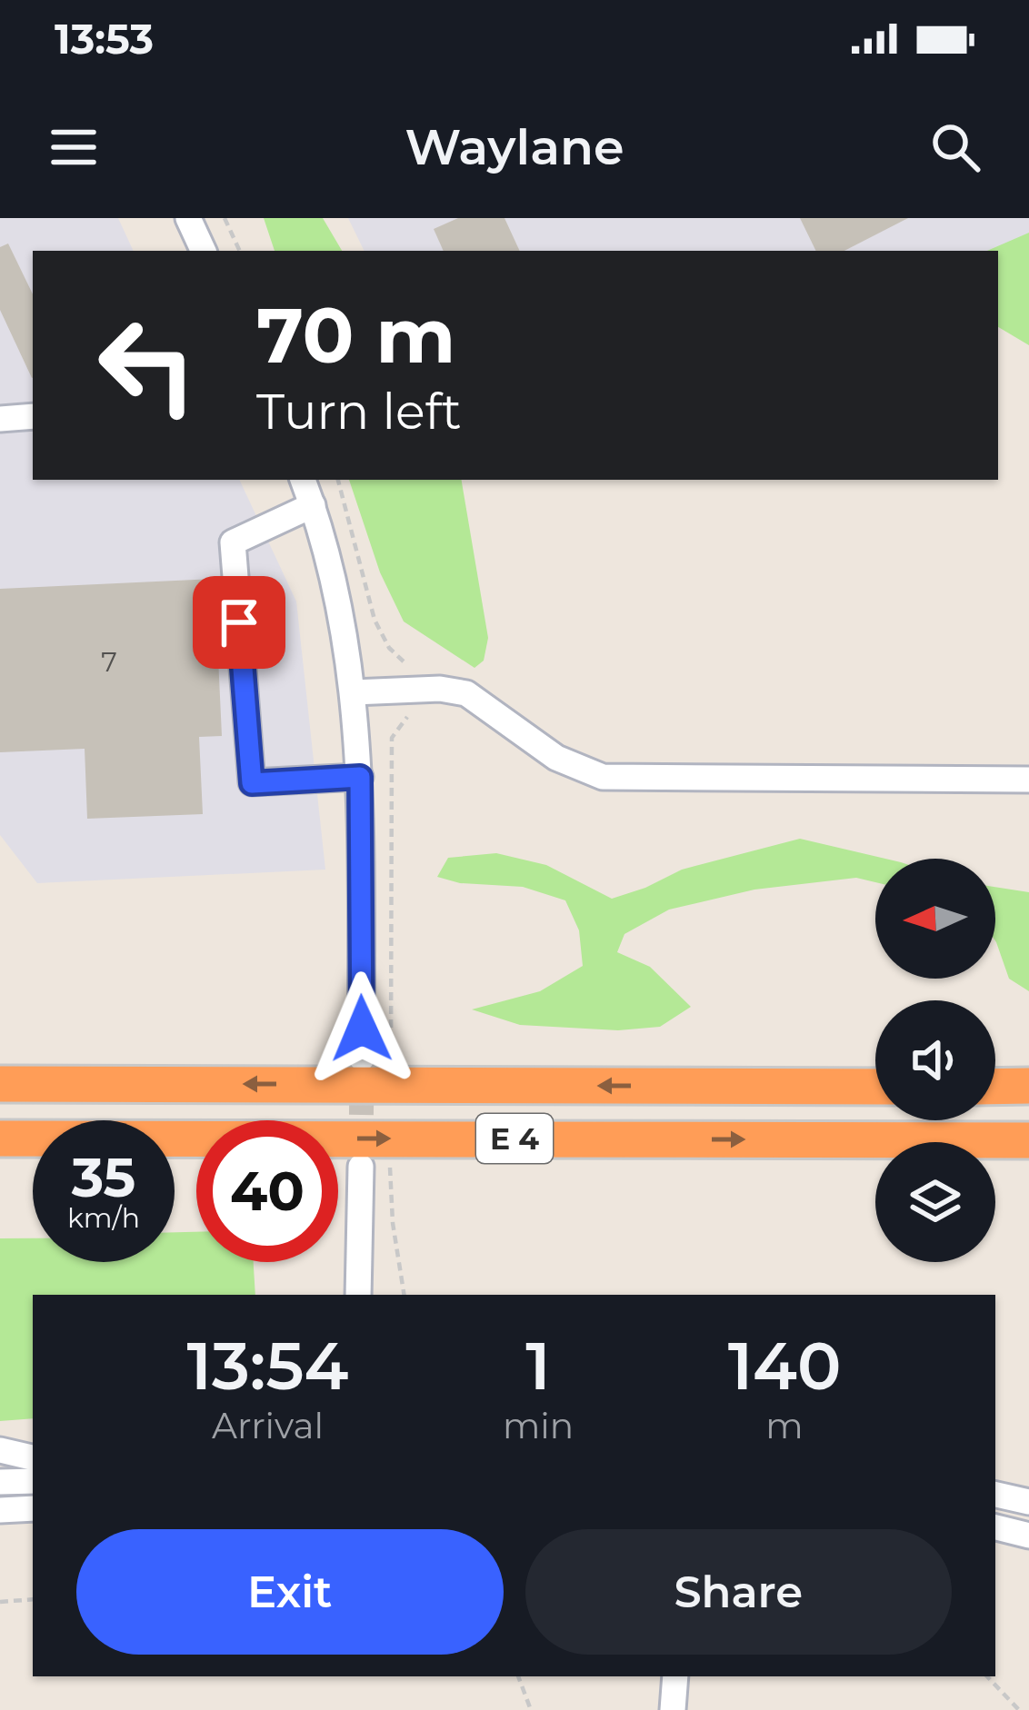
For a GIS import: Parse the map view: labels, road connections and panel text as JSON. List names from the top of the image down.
{
  "streets": {
    "highway": ["E 4"]
  },
  "house_numbers": ["7"],
  "north": "left",
  "page": {
    "status": "13:53",
    "header": "Waylane",
    "turn": ["70 m", "Turn left"],
    "speed": "35 km/h",
    "limit": "40",
    "eta": [
      "13:54",
      "Arrival",
      "1",
      "min",
      "140",
      "m"
    ],
    "buttons": ["Exit", "Share"]
  }
}
